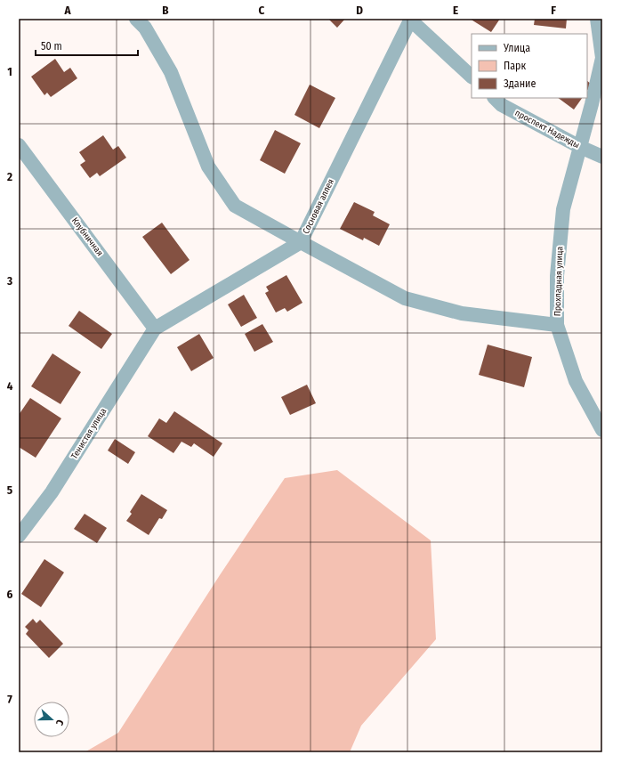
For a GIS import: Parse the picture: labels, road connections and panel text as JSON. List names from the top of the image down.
{
  "streets": {
    "street": [
      "проспект Надежды",
      "Сосновая аллея",
      "Клубничная",
      "Прохладная улица",
      "Тенистая улица"
    ]
  },
  "crossings": [
    ["проспект Надежды", "Прохладная улица"],
    ["Сосновая аллея", "Клубничная"],
    ["Сосновая аллея", "Тенистая улица"],
    ["Клубничная", "Тенистая улица"]
  ],
  "legend": ["Улица", "Парк", "Здание"],
  "scale_bar": "50 m",
  "north": "right",
  "grid": {
    "columns": [
      "A",
      "B",
      "C",
      "D",
      "E",
      "F"
    ],
    "rows": [
      "1",
      "2",
      "3",
      "4",
      "5",
      "6",
      "7"
    ]
  }
}
